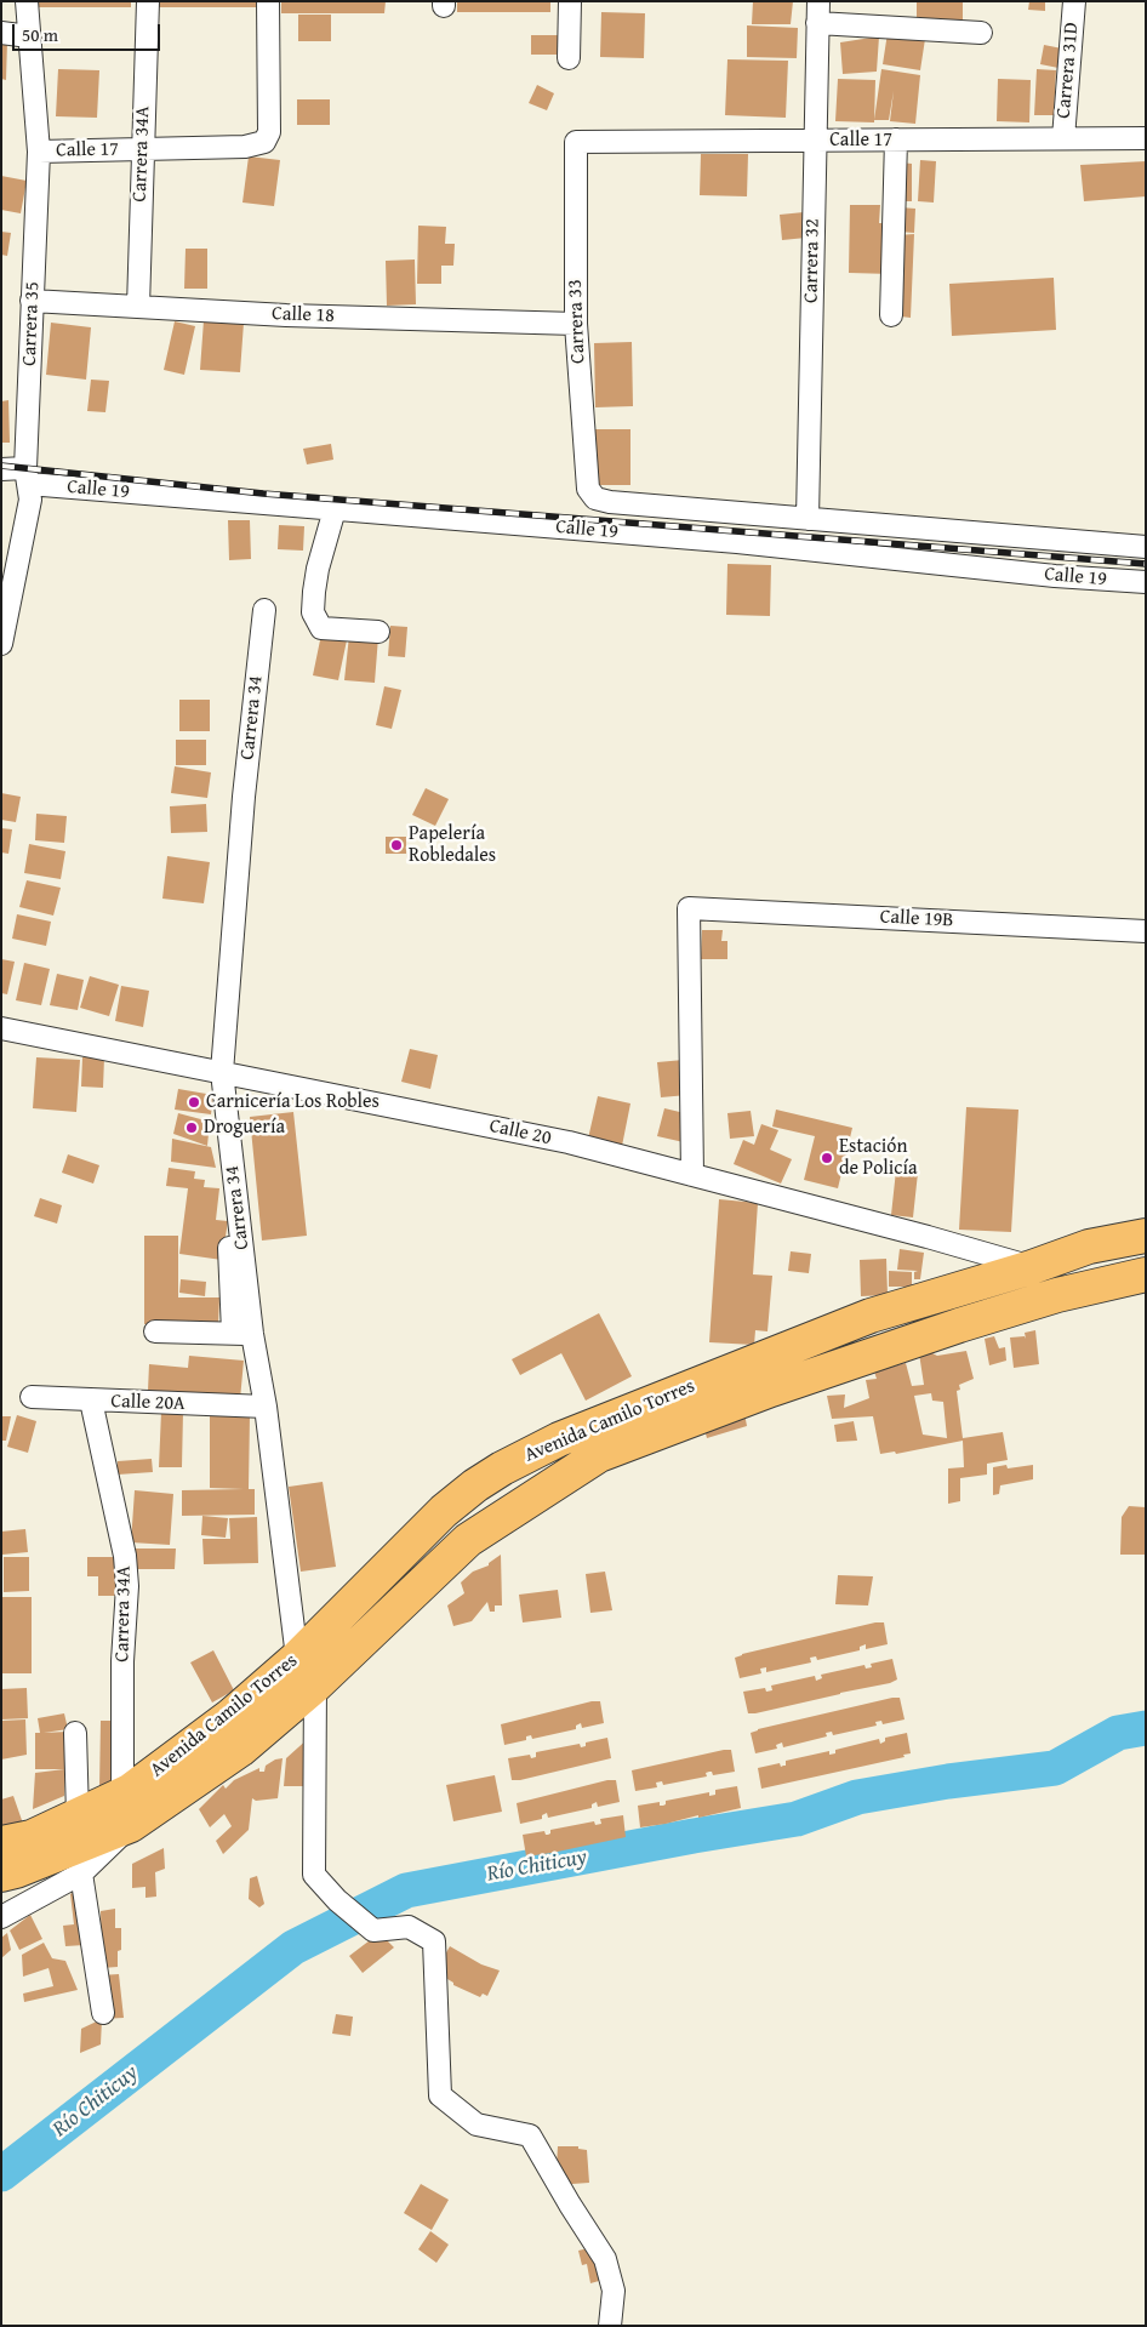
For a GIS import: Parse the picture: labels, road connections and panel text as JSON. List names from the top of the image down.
{
  "streets": {
    "main road": ["Avenida Camilo Torres"],
    "street": [
      "Carrera 31D",
      "Calle 17",
      "Carrera 34A",
      "Carrera 32",
      "Calle 18",
      "Carrera 33",
      "Carrera 35",
      "Calle 19",
      "Carrera 34",
      "Calle 19B",
      "Calle 20",
      "Calle 20A"
    ]
  },
  "crossings": [
    ["Carrera 31D", "Calle 17"],
    ["Calle 17", "Carrera 34A"],
    ["Calle 17", "Carrera 32"],
    ["Calle 17", "Carrera 33"],
    ["Calle 17", "Carrera 35"],
    ["Carrera 34A", "Calle 18"],
    ["Carrera 34A", "Calle 20A"],
    ["Carrera 34A", "Avenida Camilo Torres"],
    ["Carrera 32", "Calle 19"],
    ["Calle 18", "Carrera 33"],
    ["Calle 18", "Carrera 35"],
    ["Carrera 33", "Calle 19"],
    ["Carrera 35", "Calle 19"],
    ["Carrera 34", "Calle 20"],
    ["Carrera 34", "Calle 20A"],
    ["Carrera 34", "Avenida Camilo Torres"],
    ["Calle 19B", "Calle 20"],
    ["Calle 20", "Avenida Camilo Torres"]
  ],
  "water": ["Río Chiticuy"],
  "places": [
    "Papelería Robledales",
    "Carnicería Los Robles",
    "Droguería",
    "Estación de Policía"
  ],
  "scale_bar": "50 m"
}
